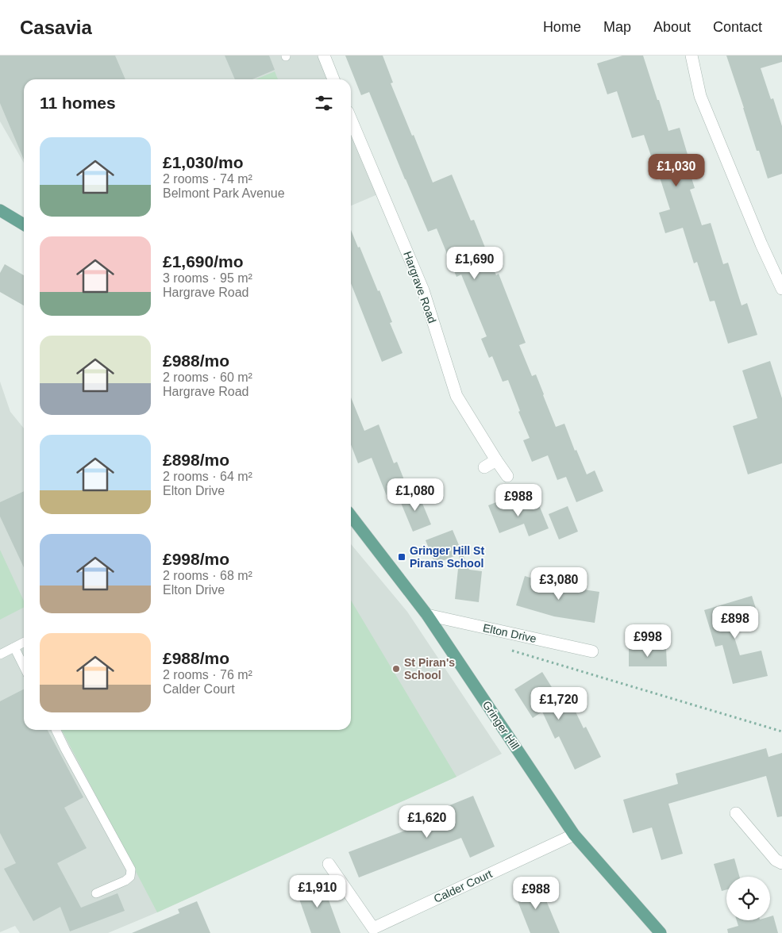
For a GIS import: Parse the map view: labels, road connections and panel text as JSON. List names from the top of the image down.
{
  "streets": {
    "main road": ["Gringer Hill"],
    "street": ["Hargrave Road", "Elton Drive", "Calder Court"]
  },
  "crossings": [
    ["Elton Drive", "Gringer Hill"],
    ["Gringer Hill", "Calder Court"]
  ],
  "places": {
    "transit": ["Gringer Hill St Pirans School"],
    "other": ["St Piran's School"]
  },
  "page": {
    "header": "Casavia",
    "nav": [
      "Home",
      "Map",
      "About",
      "Contact"
    ],
    "heading": "11 homes",
    "list": [
      {
        "name": "£1,030/mo",
        "note": "2 rooms · 74 m² · Belmont Park Avenue"
      },
      {
        "name": "£1,690/mo",
        "note": "3 rooms · 95 m² · Hargrave Road"
      },
      {
        "name": "£988/mo",
        "note": "2 rooms · 60 m² · Hargrave Road"
      },
      {
        "name": "£898/mo",
        "note": "2 rooms · 64 m² · Elton Drive"
      },
      {
        "name": "£998/mo",
        "note": "2 rooms · 68 m² · Elton Drive"
      },
      {
        "name": "£988/mo",
        "note": "2 rooms · 76 m² · Calder Court"
      }
    ],
    "price": [
      "£1,030",
      "£1,690",
      "£1,080",
      "£988",
      "£3,080",
      "£898",
      "£998",
      "£1,720",
      "£1,620",
      "£1,910",
      "£988"
    ]
  }
}
